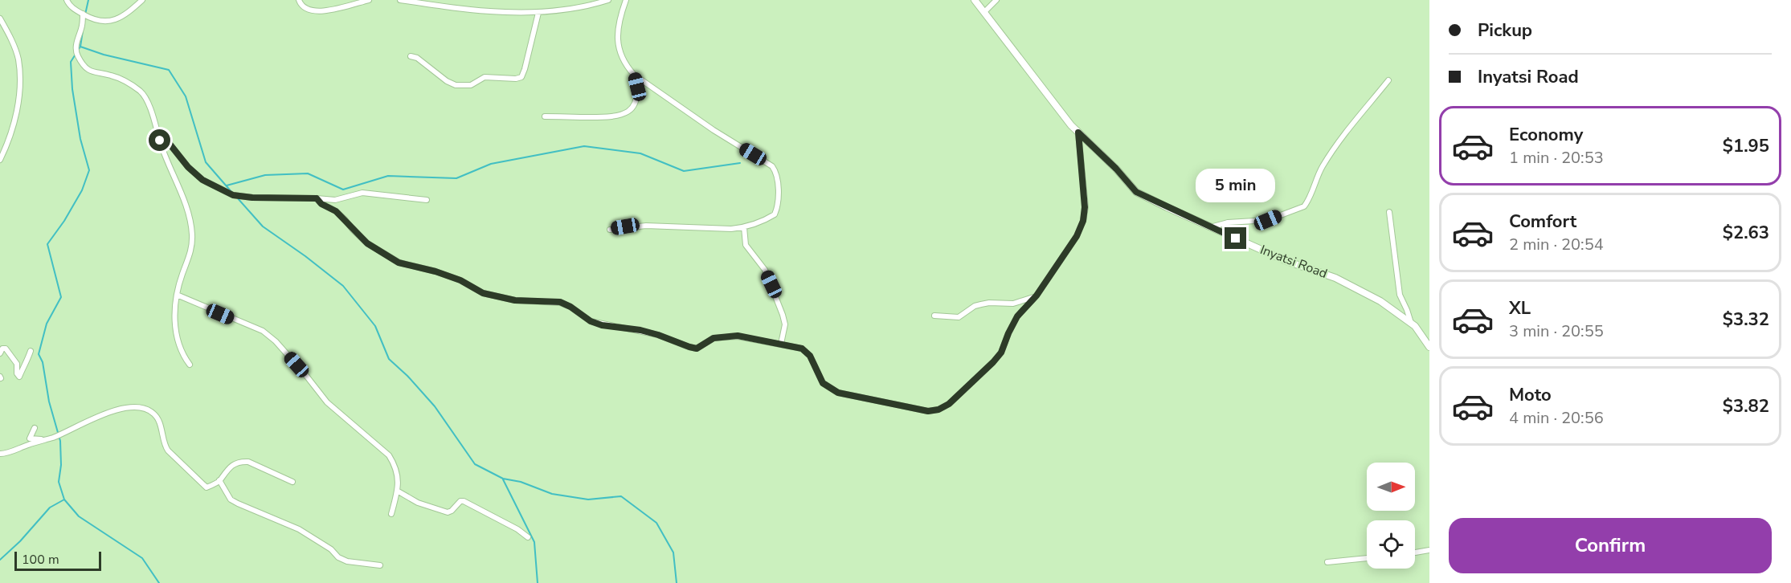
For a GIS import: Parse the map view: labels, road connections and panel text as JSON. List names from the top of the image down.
{
  "streets": {
    "street": ["Inyatsi Road"]
  },
  "scale_bar": "100 m",
  "north": "right",
  "page": {
    "banner": ["Pickup", "Inyatsi Road"],
    "list": [
      {
        "name": "Economy",
        "note": "1 min · 20:53",
        "value": "$1.95"
      },
      {
        "name": "Comfort",
        "note": "2 min · 20:54",
        "value": "$2.63"
      },
      {
        "name": "XL",
        "note": "3 min · 20:55",
        "value": "$3.32"
      },
      {
        "name": "Moto",
        "note": "4 min · 20:56",
        "value": "$3.82"
      }
    ],
    "bubble": "5 min",
    "buttons": "Confirm",
    "scale": "100 m"
  }
}
